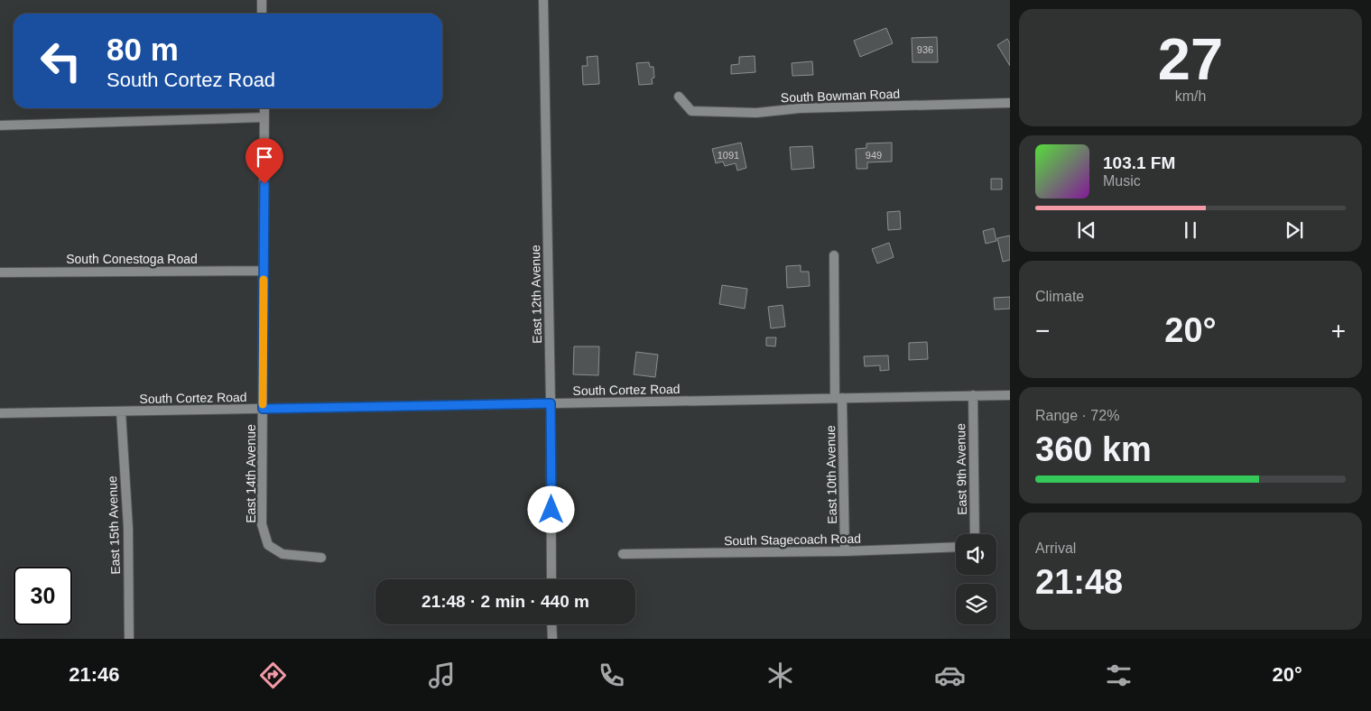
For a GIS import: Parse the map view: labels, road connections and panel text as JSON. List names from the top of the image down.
{
  "streets": {
    "street": [
      "South Bowman Road",
      "South Conestoga Road",
      "East 12th Avenue",
      "South Cortez Road",
      "East 9th Avenue",
      "East 14th Avenue",
      "East 10th Avenue",
      "East 15th Avenue",
      "South Stagecoach Road"
    ]
  },
  "crossings": [
    ["South Conestoga Road", "East 14th Avenue"],
    ["East 12th Avenue", "South Cortez Road"],
    ["South Cortez Road", "East 9th Avenue"],
    ["South Cortez Road", "East 14th Avenue"],
    ["South Cortez Road", "East 10th Avenue"],
    ["South Cortez Road", "East 15th Avenue"],
    ["East 10th Avenue", "South Stagecoach Road"]
  ],
  "house_numbers": ["936", "1091", "949"],
  "page": {
    "tile": [
      ["27", "km/h"],
      "Climate",
      ["Range · 72%", "360 km"],
      ["Arrival", "21:48"]
    ],
    "turn": ["80 m", "South Cortez Road"],
    "song": ["103.1 FM", "Music"],
    "heat": ["−", "20°", "+"],
    "limit": "30",
    "trip": "21:48 · 2 min · 440 m",
    "tabs": ["21:46", "20°"]
  }
}
